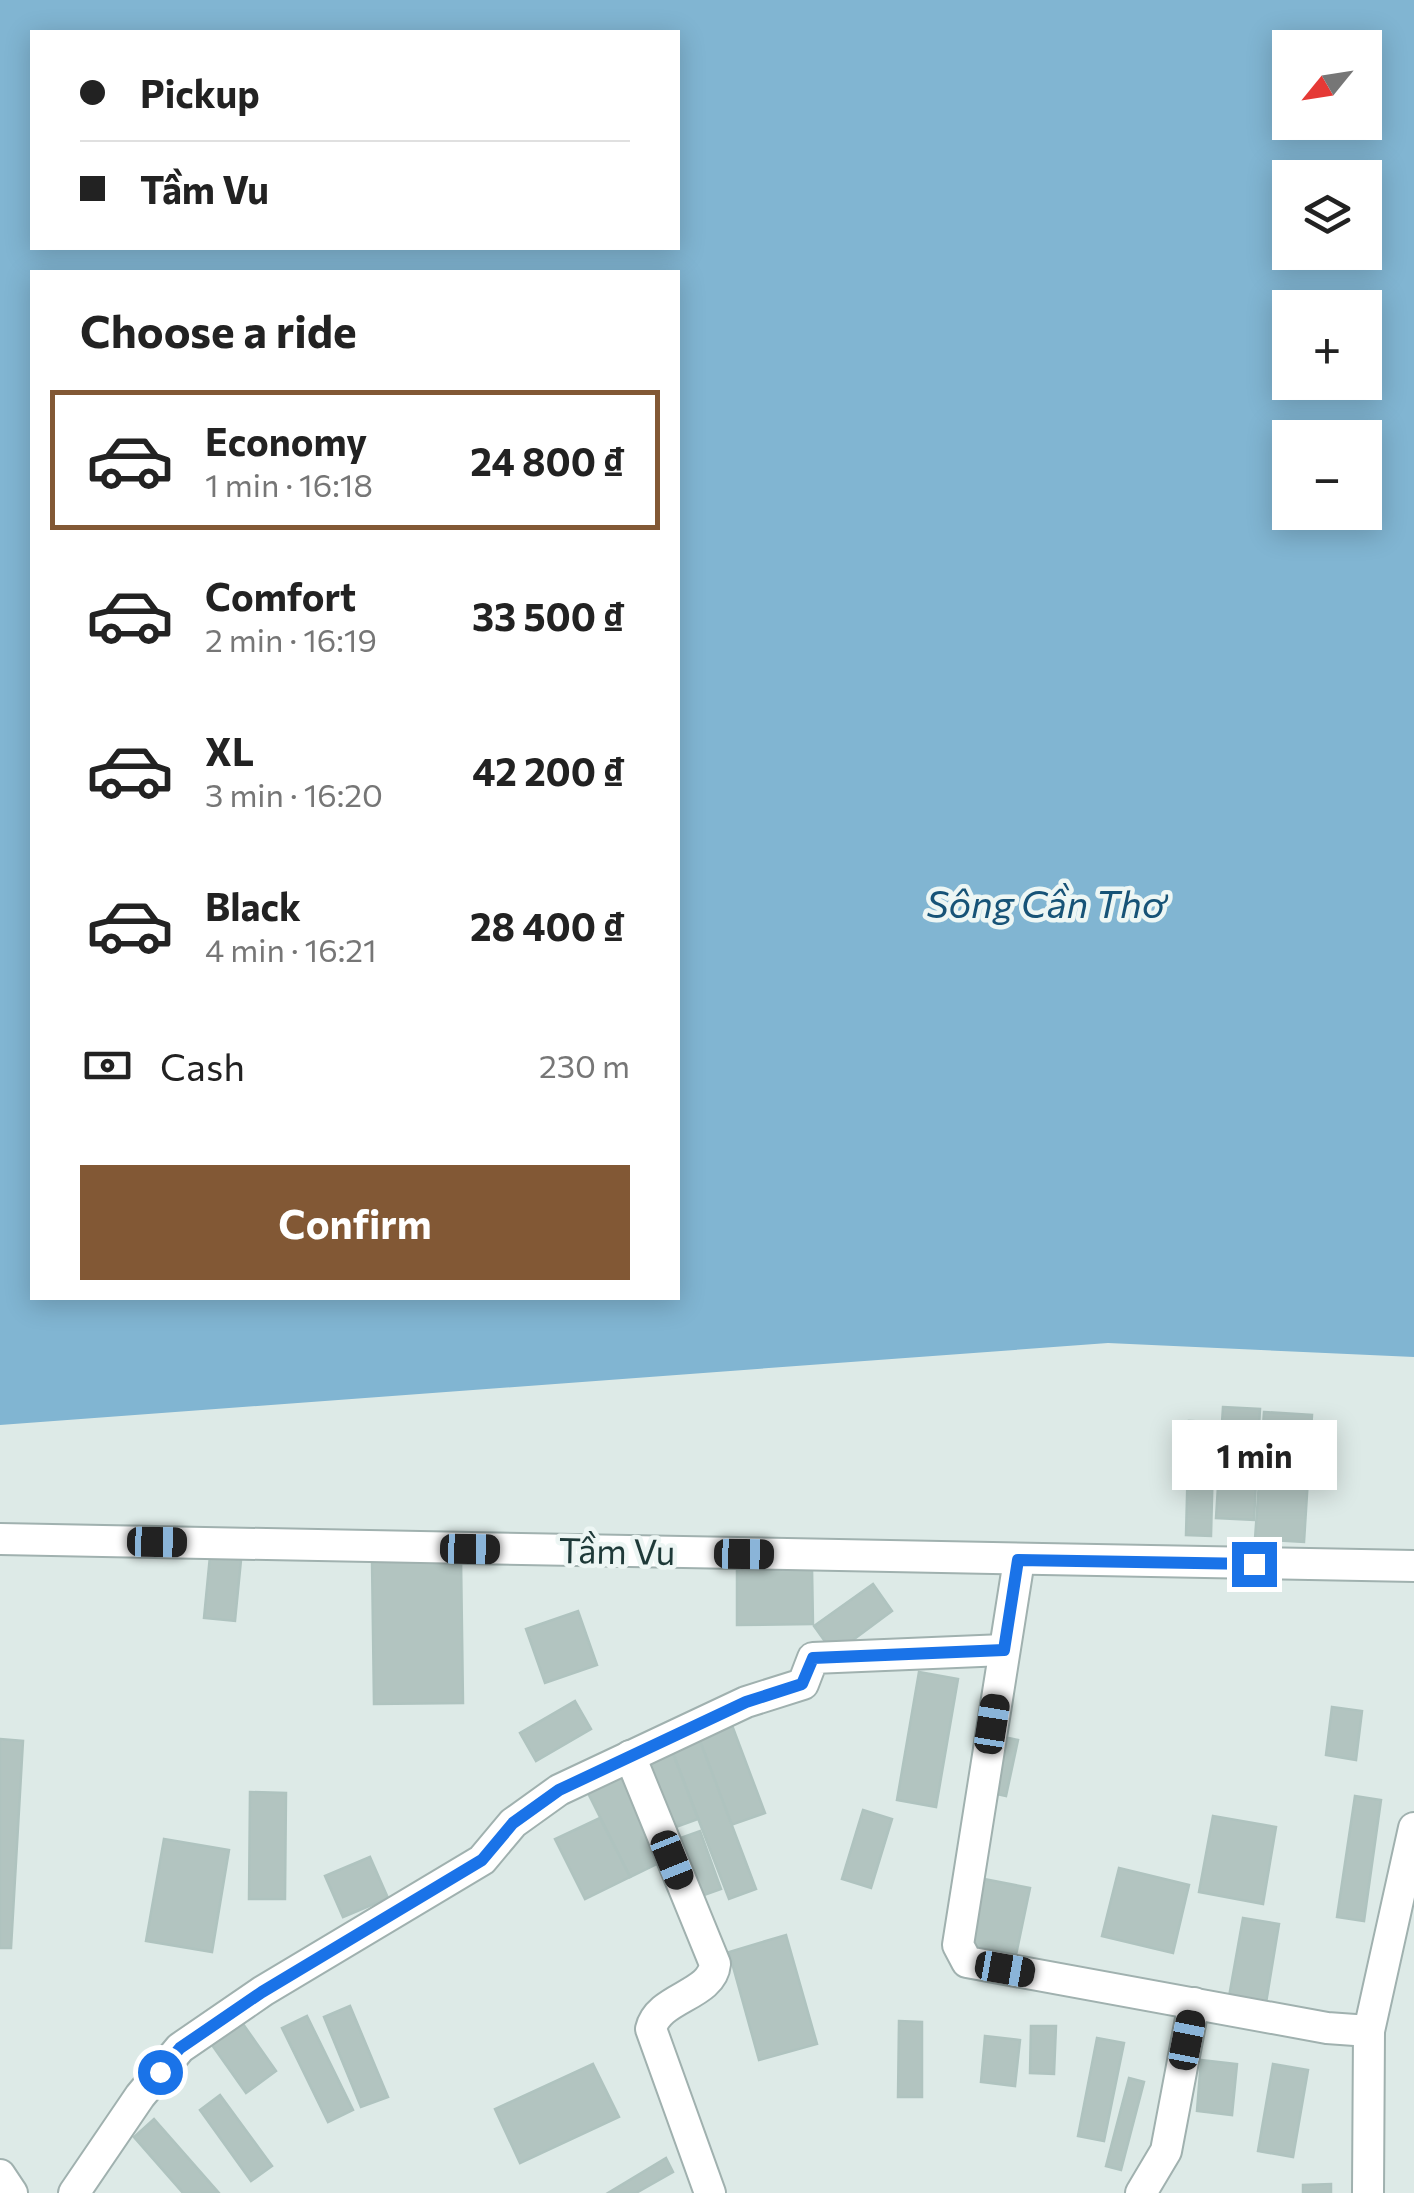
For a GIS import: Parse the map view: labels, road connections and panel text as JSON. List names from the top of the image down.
{
  "streets": {
    "street": ["Tầm Vu"]
  },
  "water": ["Sông Cần Thơ"],
  "north": "bottom left",
  "page": {
    "map_buttons": ["+", "−"],
    "banner": ["Pickup", "Tầm Vu"],
    "heading": "Choose a ride",
    "list": [
      {
        "name": "Economy",
        "note": "1 min · 16:18",
        "value": "24 800 ₫"
      },
      {
        "name": "Comfort",
        "note": "2 min · 16:19",
        "value": "33 500 ₫"
      },
      {
        "name": "XL",
        "note": "3 min · 16:20",
        "value": "42 200 ₫"
      },
      {
        "name": "Black",
        "note": "4 min · 16:21",
        "value": "28 400 ₫"
      }
    ],
    "pay": ["Cash", "230 m"],
    "buttons": "Confirm",
    "bubble": "1 min"
  }
}
